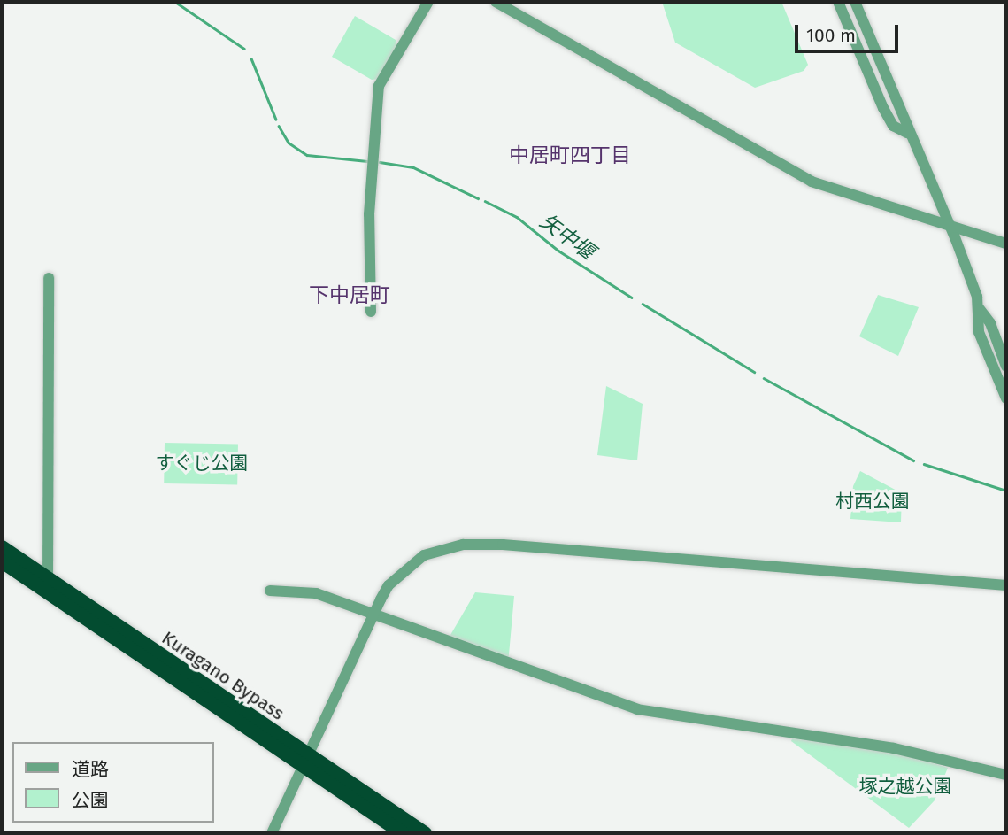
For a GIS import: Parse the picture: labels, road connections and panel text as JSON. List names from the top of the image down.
{
  "streets": {
    "highway": ["Kuragano Bypass"]
  },
  "districts": ["中居町四丁目", "下中居町"],
  "water": ["矢中堰"],
  "parks": ["すぐじ公園", "村西公園", "塚之越公園"],
  "legend": ["道路", "公園"],
  "scale_bar": "100 m"
}
